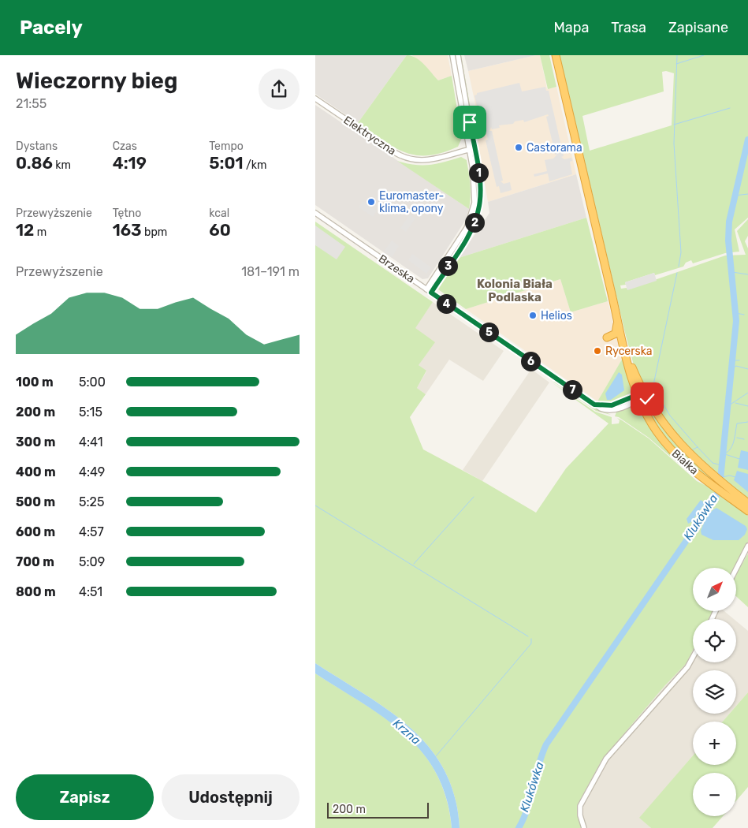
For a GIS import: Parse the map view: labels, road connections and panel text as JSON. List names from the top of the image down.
{
  "streets": {
    "highway": ["Białka"],
    "street": ["Elektryczna", "Brzeska"]
  },
  "crossings": [
    ["Brzeska", "Białka"]
  ],
  "districts": ["Kolonia Biała Podlaska"],
  "water": ["Klukówka", "Krzna"],
  "places": [
    "Castorama",
    "Euromaster- klima, opony",
    "Helios",
    "Rycerska"
  ],
  "scale_bar": "200 m",
  "north": "top right",
  "page": {
    "header": "Pacely",
    "nav": ["Mapa", "Trasa", "Zapisane"],
    "heading": ["Wieczorny bieg", "21:55"],
    "stats": [
      ["Dystans", "0.86 km"],
      ["Czas", "4:19"],
      ["Tempo", "5:01 /km"],
      ["Przewyższenie", "12 m"],
      ["Tętno", "163 bpm"],
      ["kcal", "60"]
    ],
    "pins": [
      "1",
      "2",
      "3",
      "4",
      "5",
      "6",
      "7"
    ],
    "chart": ["Przewyższenie", "181–191 m"],
    "list": [
      {
        "name": "100 m",
        "note": "5:00"
      },
      {
        "name": "200 m",
        "note": "5:15"
      },
      {
        "name": "300 m",
        "note": "4:41"
      },
      {
        "name": "400 m",
        "note": "4:49"
      },
      {
        "name": "500 m",
        "note": "5:25"
      },
      {
        "name": "600 m",
        "note": "4:57"
      },
      {
        "name": "700 m",
        "note": "5:09"
      },
      {
        "name": "800 m",
        "note": "4:51"
      }
    ],
    "map_buttons": ["+", "−"],
    "buttons": ["Zapisz", "Udostępnij"],
    "scale": "200 m"
  }
}
